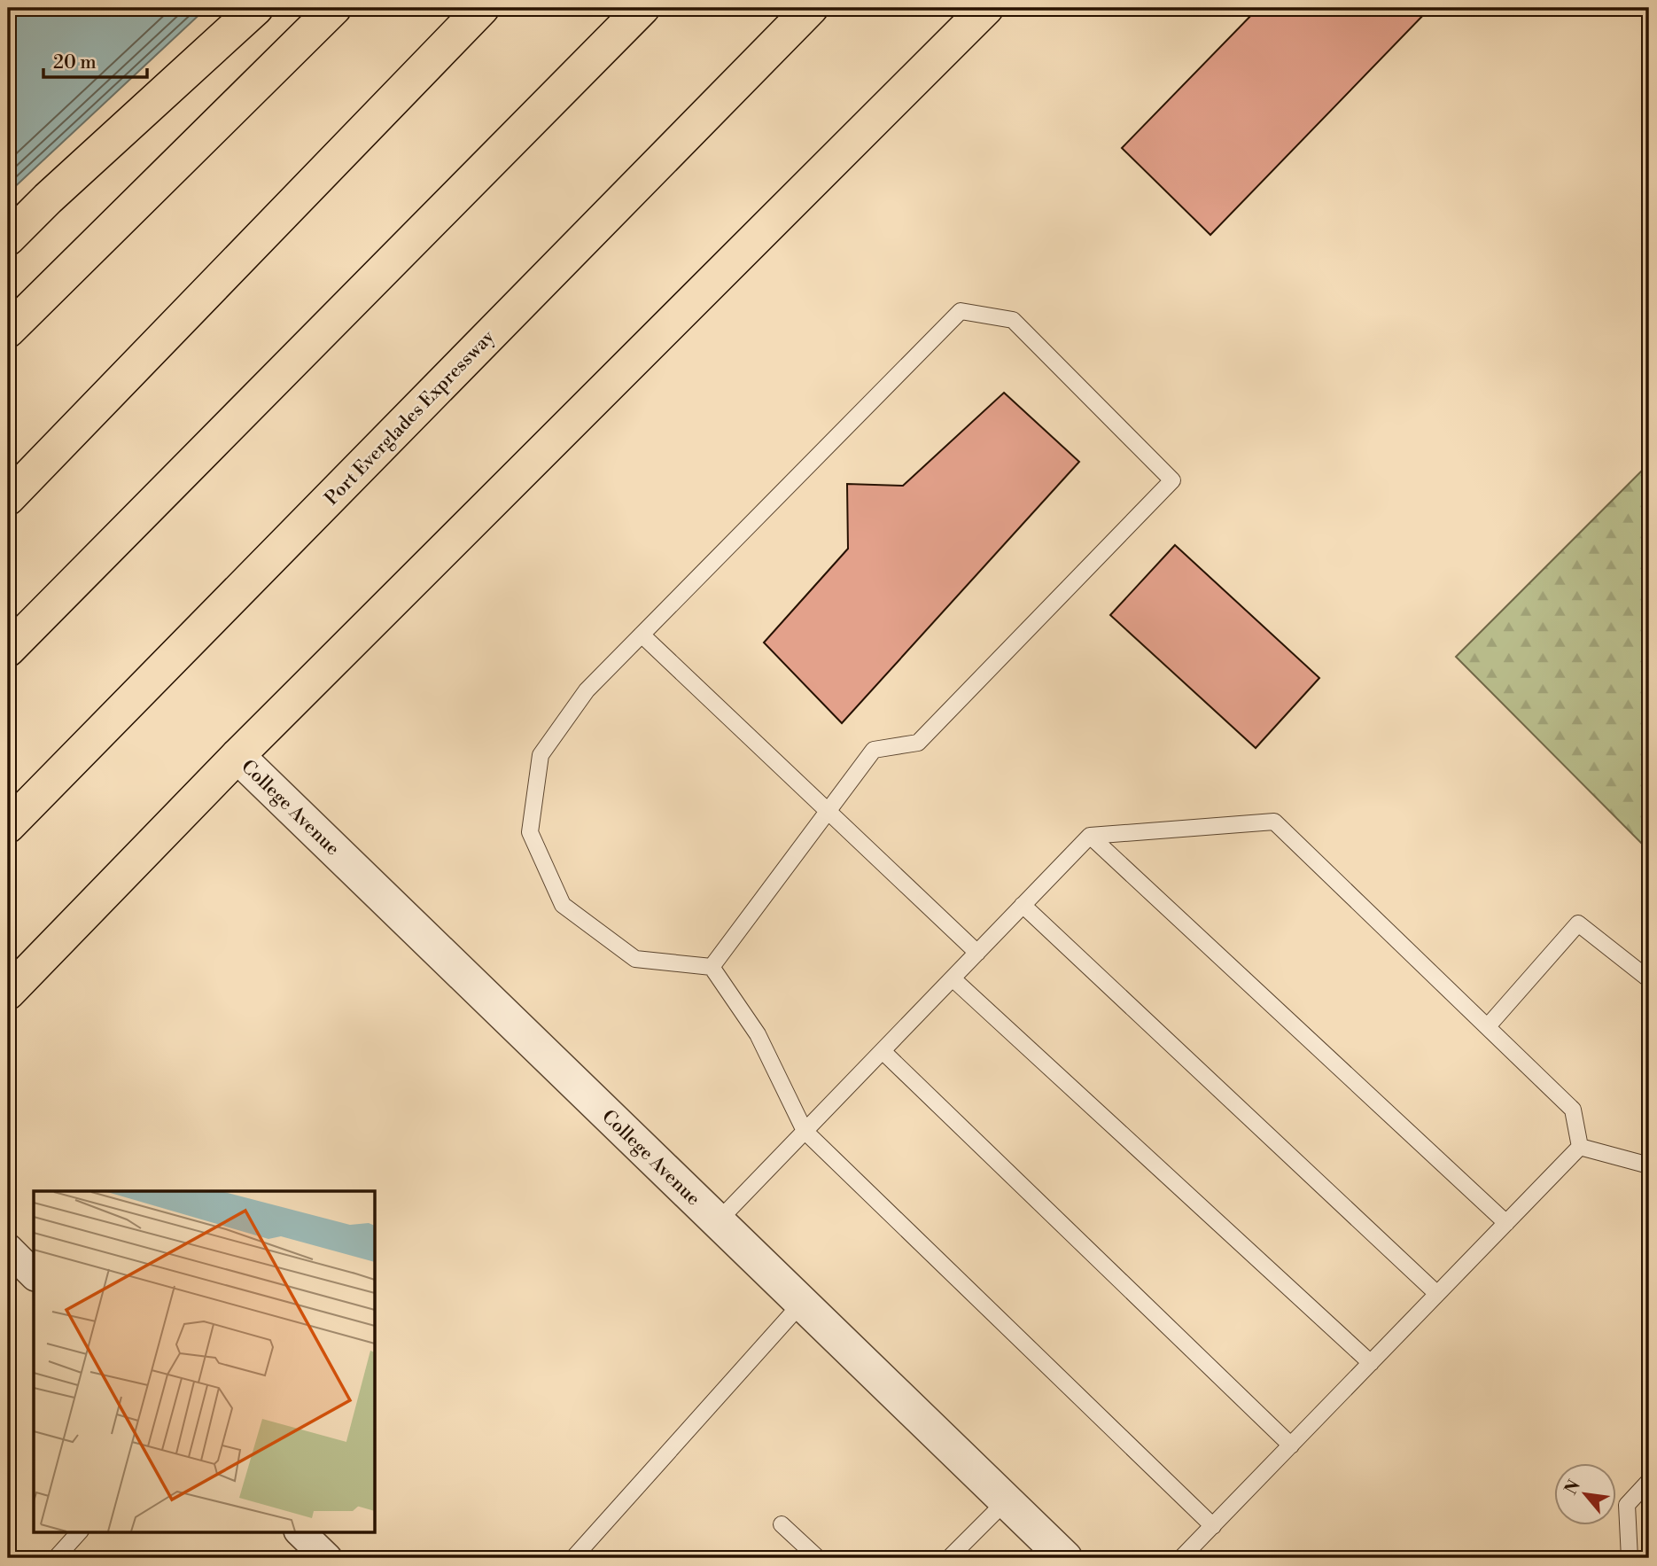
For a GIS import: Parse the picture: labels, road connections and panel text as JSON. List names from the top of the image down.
{
  "streets": {
    "main road": ["Port Everglades Expressway"],
    "street": ["College Avenue"]
  },
  "scale_bar": "20 m",
  "north": "top left"
}
